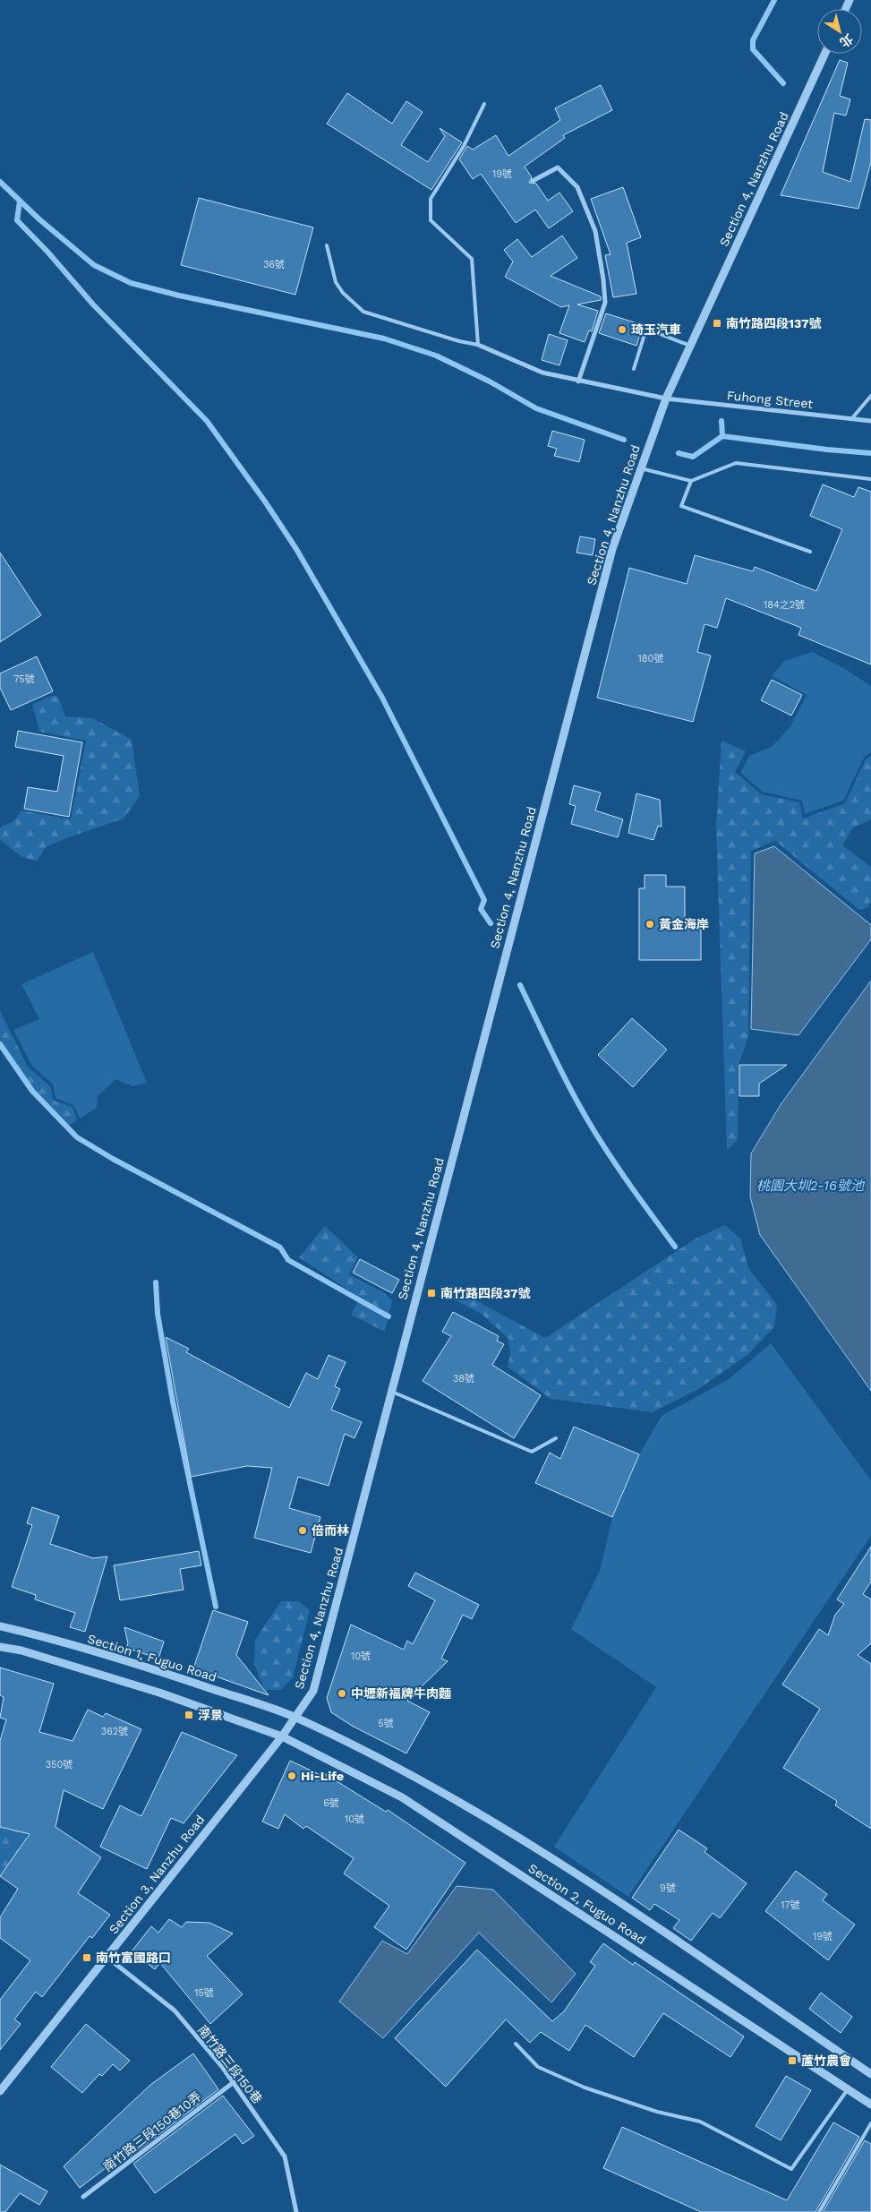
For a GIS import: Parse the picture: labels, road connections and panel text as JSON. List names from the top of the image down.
{
  "streets": {
    "street": [
      "Section 4, Nanzhu Road",
      "Fuhong Street",
      "Section 1, Fuguo Road",
      "Section 3, Nanzhu Road",
      "Section 2, Fuguo Road",
      "南竹路三段150巷",
      "南竹路三段150巷10弄"
    ]
  },
  "crossings": [
    ["Section 4, Nanzhu Road", "Fuhong Street"],
    ["Section 4, Nanzhu Road", "Section 1, Fuguo Road"],
    ["Section 4, Nanzhu Road", "Section 3, Nanzhu Road"],
    ["Section 4, Nanzhu Road", "Section 2, Fuguo Road"],
    ["Section 1, Fuguo Road", "Section 2, Fuguo Road"],
    ["Section 3, Nanzhu Road", "Section 2, Fuguo Road"],
    ["Section 3, Nanzhu Road", "南竹路三段150巷"],
    ["南竹路三段150巷", "南竹路三段150巷10弄"]
  ],
  "water": ["桃園大圳2-16號池"],
  "places": {
    "transit": [
      "南竹路四段137號",
      "南竹路四段37號",
      "浮景",
      "南竹富國路口",
      "蘆竹農會"
    ],
    "other": [
      "琦玉汽車",
      "黃金海岸",
      "倍而林",
      "中壢新福牌牛肉麵",
      "Hi-Life"
    ]
  },
  "house_numbers": [
    "19號",
    "36號",
    "184之2號",
    "180號",
    "75號",
    "38號",
    "10號",
    "5號",
    "362號",
    "350號",
    "6號",
    "10號",
    "9號",
    "17號",
    "19號",
    "15號"
  ],
  "north": "bottom right"
}
